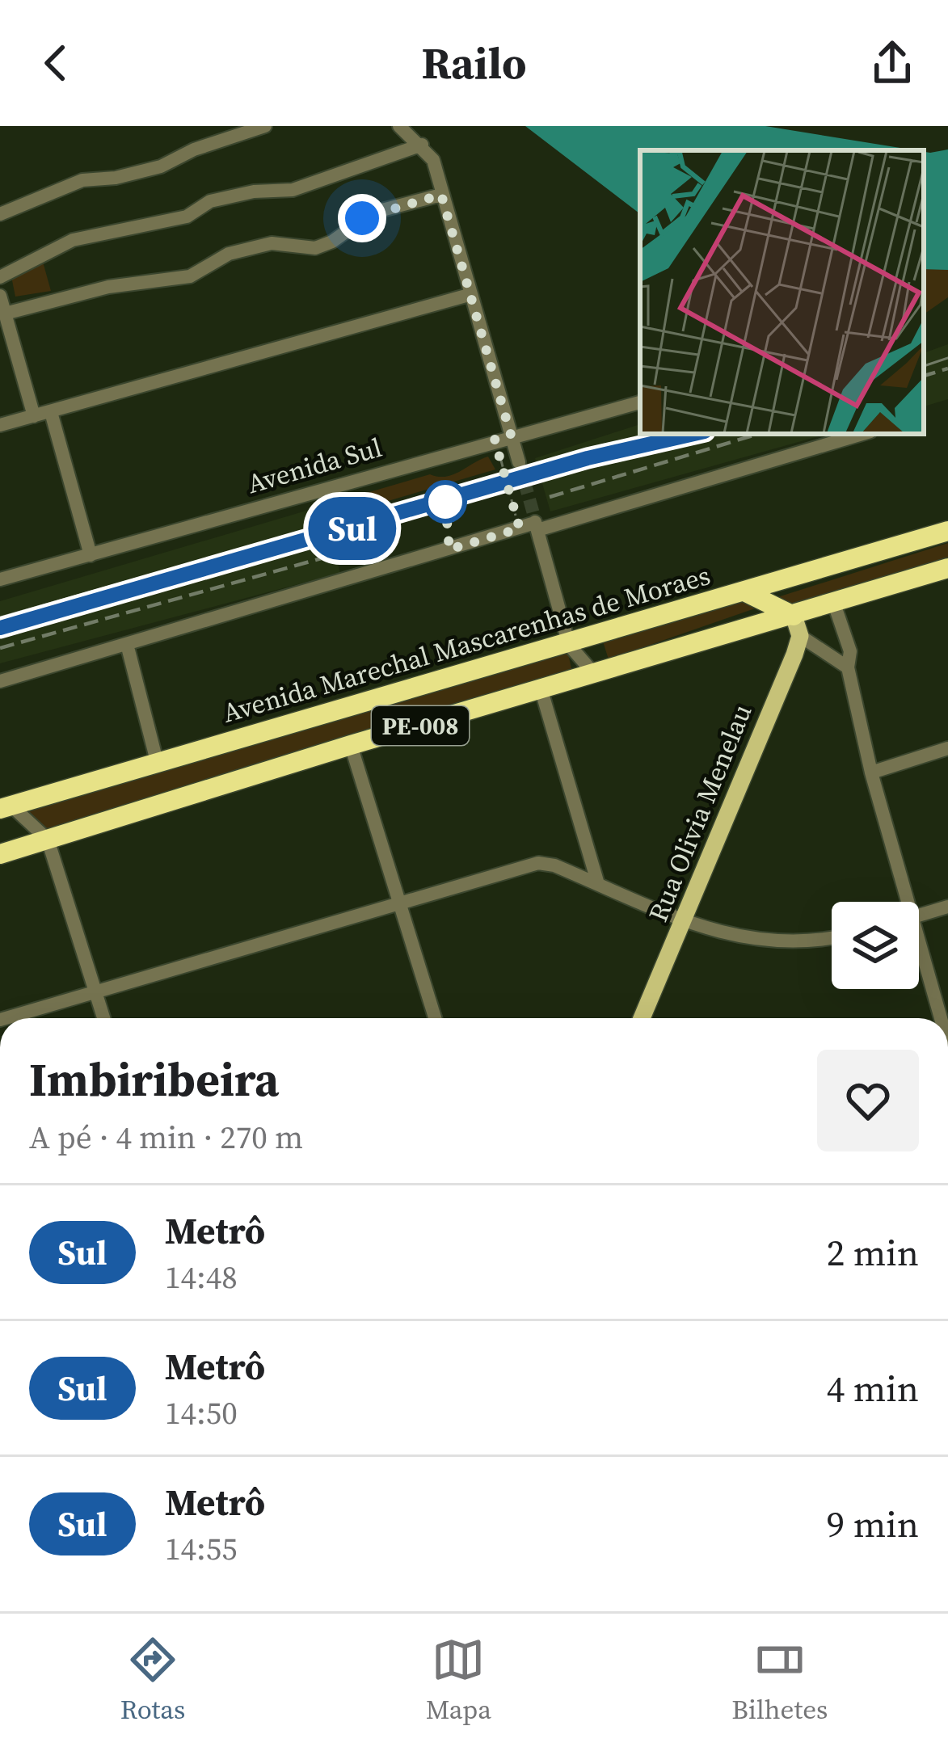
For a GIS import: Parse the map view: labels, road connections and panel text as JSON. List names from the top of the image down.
{
  "streets": {
    "highway": ["Avenida Marechal Mascarenhas de Moraes", "PE-008"],
    "main road": ["Rua Olivia Menelau"],
    "street": ["Avenida Sul"]
  },
  "lines": ["metro line Sul"],
  "page": {
    "header": "Railo",
    "on_map": "Sul",
    "heading": ["Imbiribeira", "A pé · 4 min · 270 m"],
    "list": [
      {
        "mark": "Sul",
        "name": "Metrô",
        "note": "14:48",
        "value": "2 min"
      },
      {
        "mark": "Sul",
        "name": "Metrô",
        "note": "14:50",
        "value": "4 min"
      },
      {
        "mark": "Sul",
        "name": "Metrô",
        "note": "14:55",
        "value": "9 min"
      }
    ],
    "tabs": ["Rotas", "Mapa", "Bilhetes"]
  }
}
